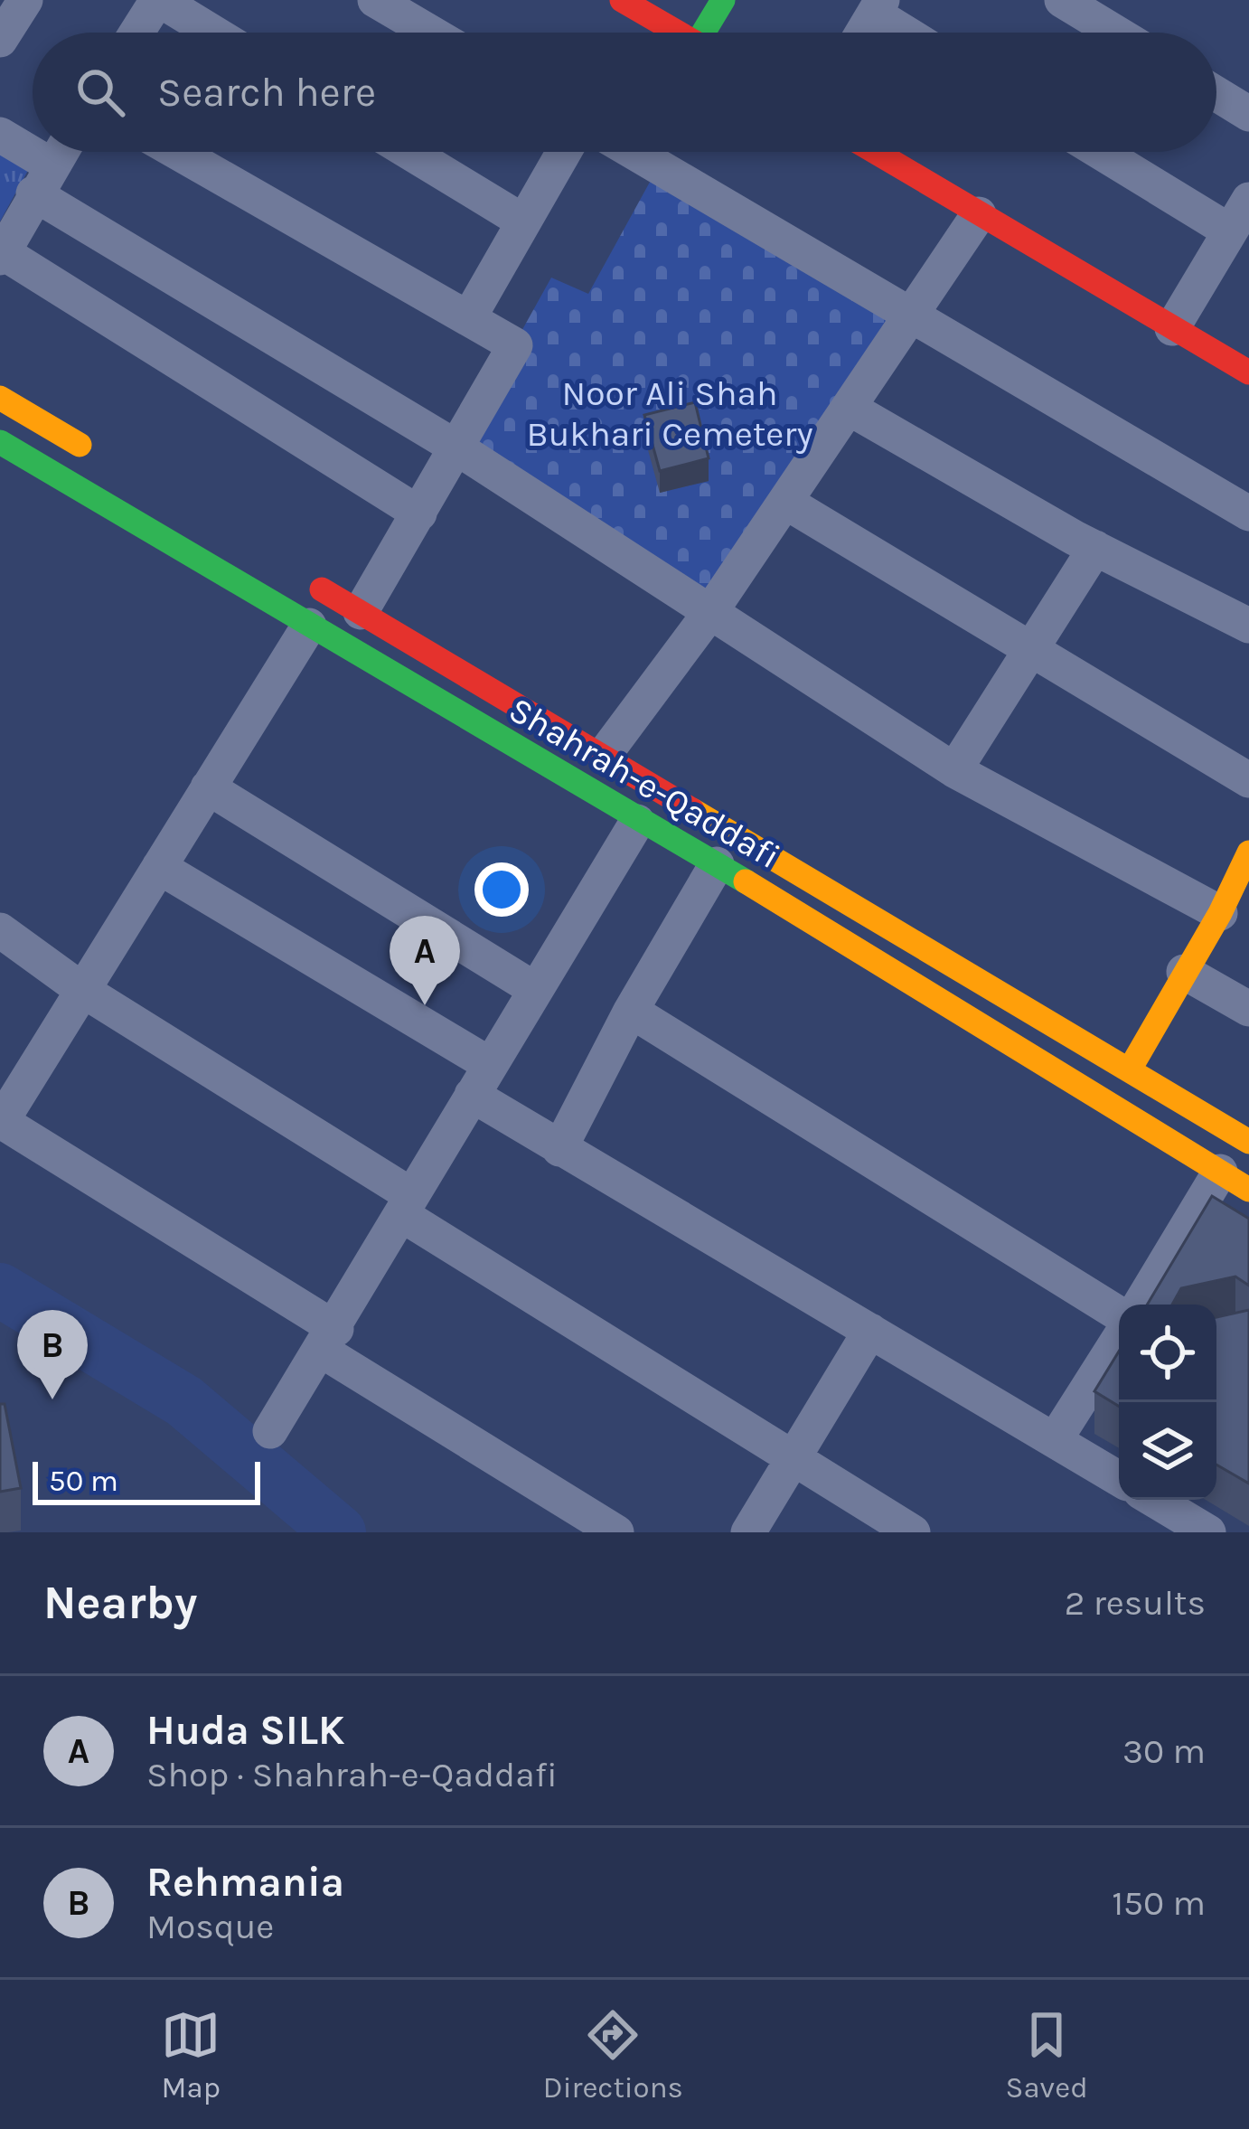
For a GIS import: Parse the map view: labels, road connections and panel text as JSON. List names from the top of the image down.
{
  "streets": {
    "main road": ["Shahrah-e-Qaddafi"]
  },
  "parks": ["Noor Ali Shah Bukhari Cemetery"],
  "scale_bar": "50 m",
  "page": {
    "search": "Search here",
    "pins": ["A", "B"],
    "scale": "50 m",
    "heading": ["Nearby", "2 results"],
    "list": [
      {
        "mark": "A",
        "name": "Huda SILK",
        "note": "Shop · Shahrah-e-Qaddafi",
        "value": "30 m"
      },
      {
        "mark": "B",
        "name": "Rehmania",
        "note": "Mosque",
        "value": "150 m"
      }
    ],
    "nav": ["Map", "Directions", "Saved"]
  }
}
